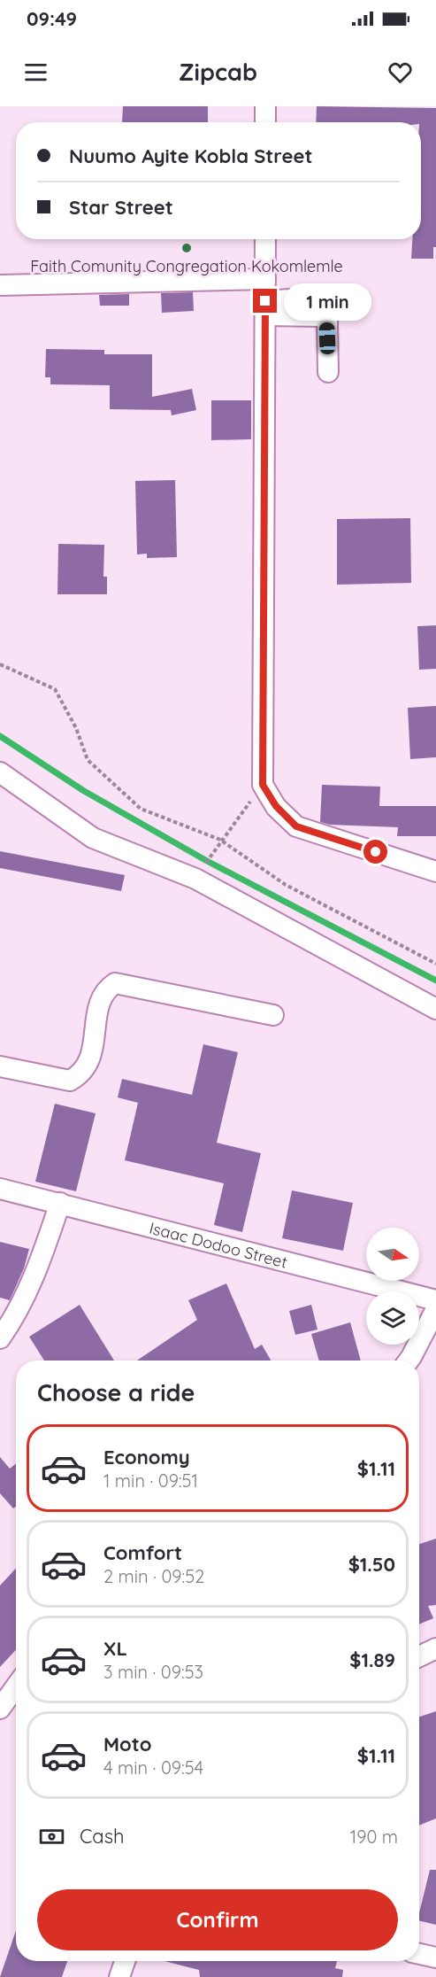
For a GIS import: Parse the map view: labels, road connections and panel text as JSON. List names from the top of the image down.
{
  "streets": {
    "street": ["Isaac Dodoo Street"]
  },
  "places": ["Faith Comunity Congregation Kokomlemle"],
  "north": "right",
  "page": {
    "status": "09:49",
    "header": "Zipcab",
    "banner": ["Nuumo Ayite Kobla Street", "Star Street"],
    "bubble": "1 min",
    "heading": "Choose a ride",
    "list": [
      {
        "name": "Economy",
        "note": "1 min · 09:51",
        "value": "$1.11"
      },
      {
        "name": "Comfort",
        "note": "2 min · 09:52",
        "value": "$1.50"
      },
      {
        "name": "XL",
        "note": "3 min · 09:53",
        "value": "$1.89"
      },
      {
        "name": "Moto",
        "note": "4 min · 09:54",
        "value": "$1.11"
      }
    ],
    "pay": ["Cash", "190 m"],
    "buttons": "Confirm"
  }
}
